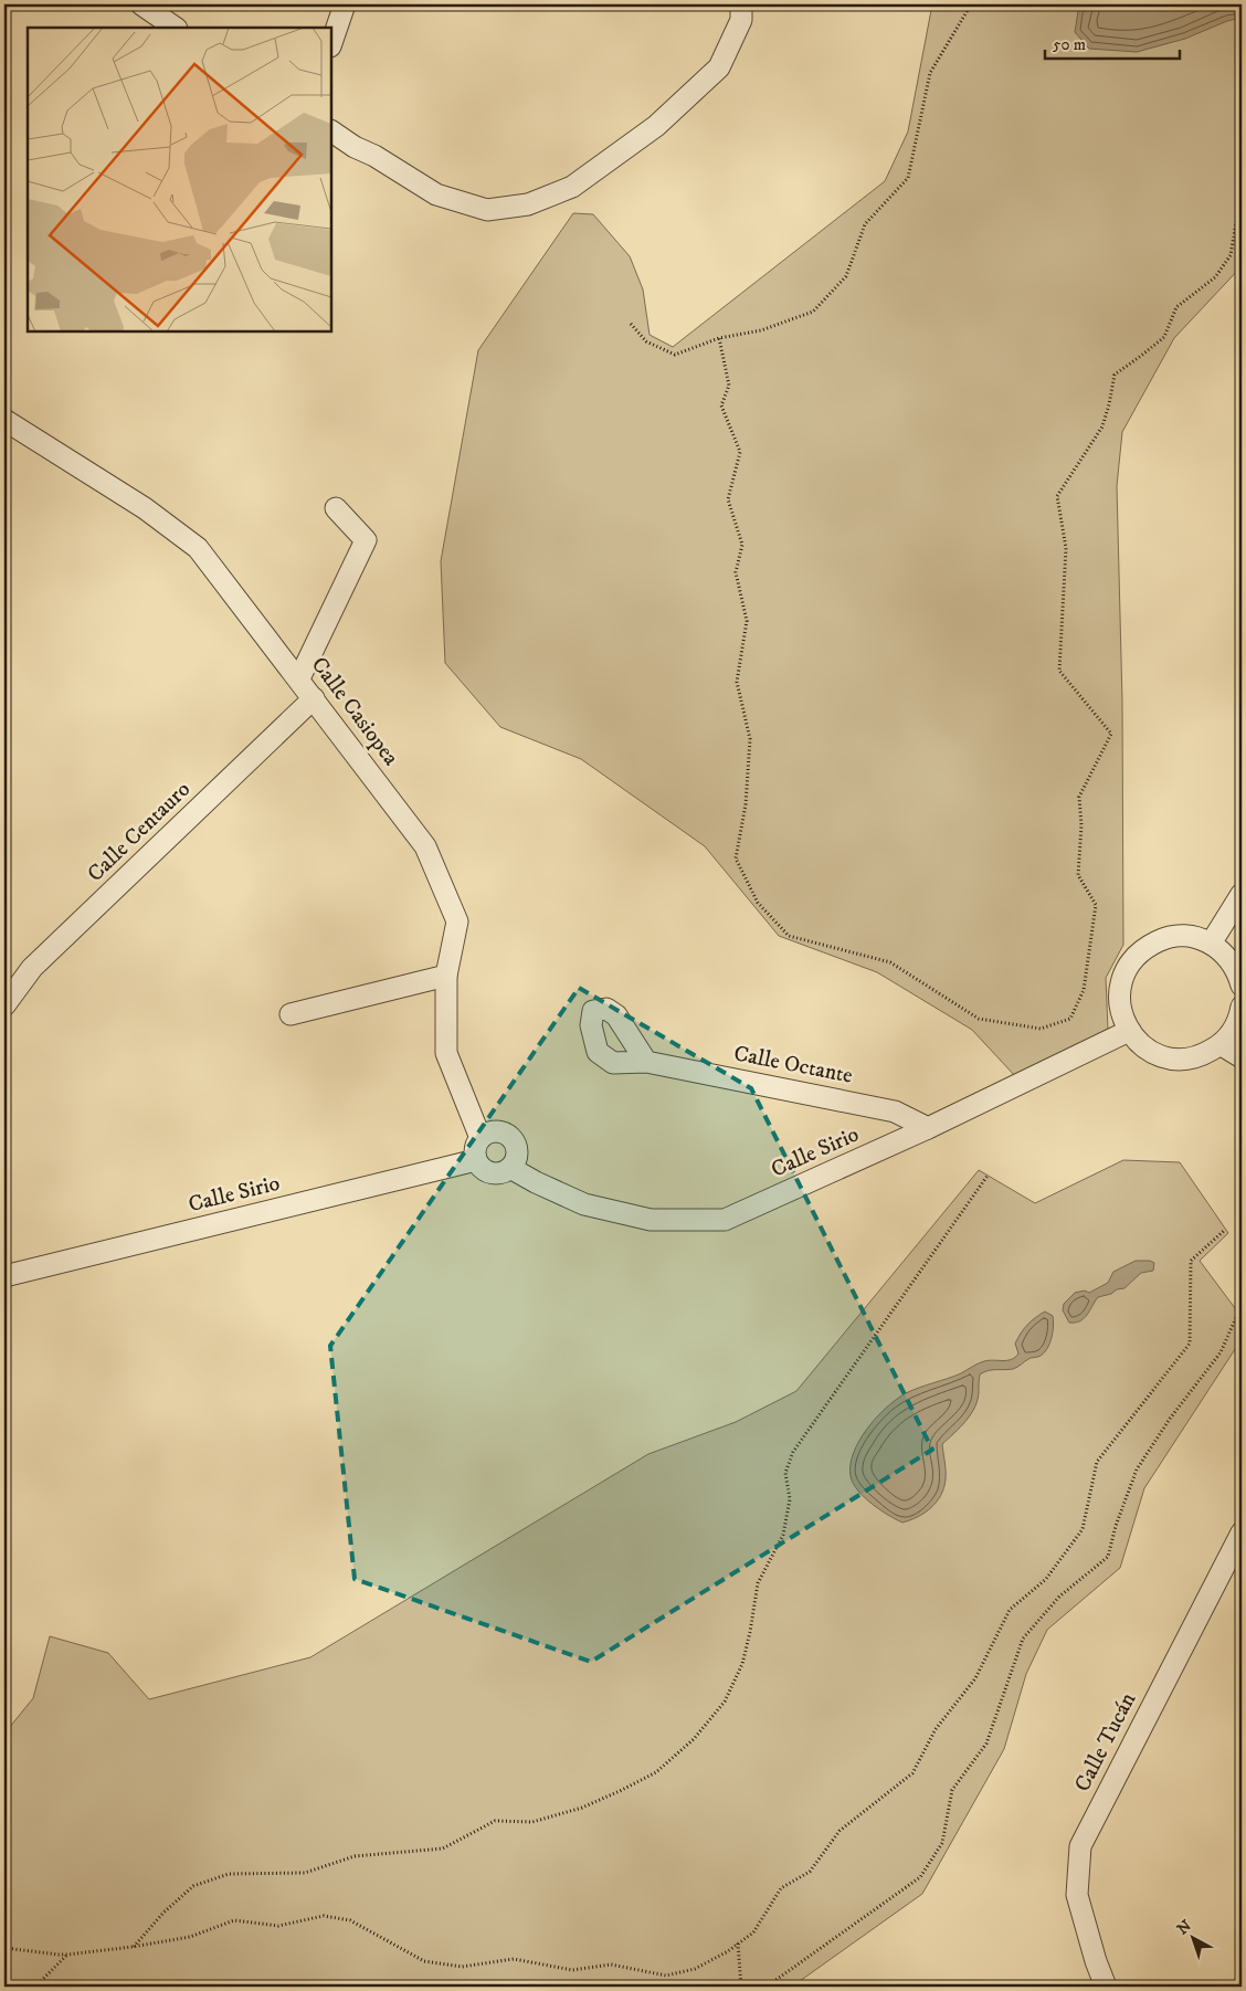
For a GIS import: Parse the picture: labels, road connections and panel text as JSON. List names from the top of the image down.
{
  "streets": {
    "street": [
      "Calle Casiopea",
      "Calle Centauro",
      "Calle Octante",
      "Calle Sirio",
      "Calle Tucán"
    ]
  },
  "crossings": [
    ["Calle Casiopea", "Calle Centauro"],
    ["Calle Casiopea", "Calle Sirio"],
    ["Calle Octante", "Calle Sirio"]
  ],
  "scale_bar": "50 m",
  "north": "top left"
}
